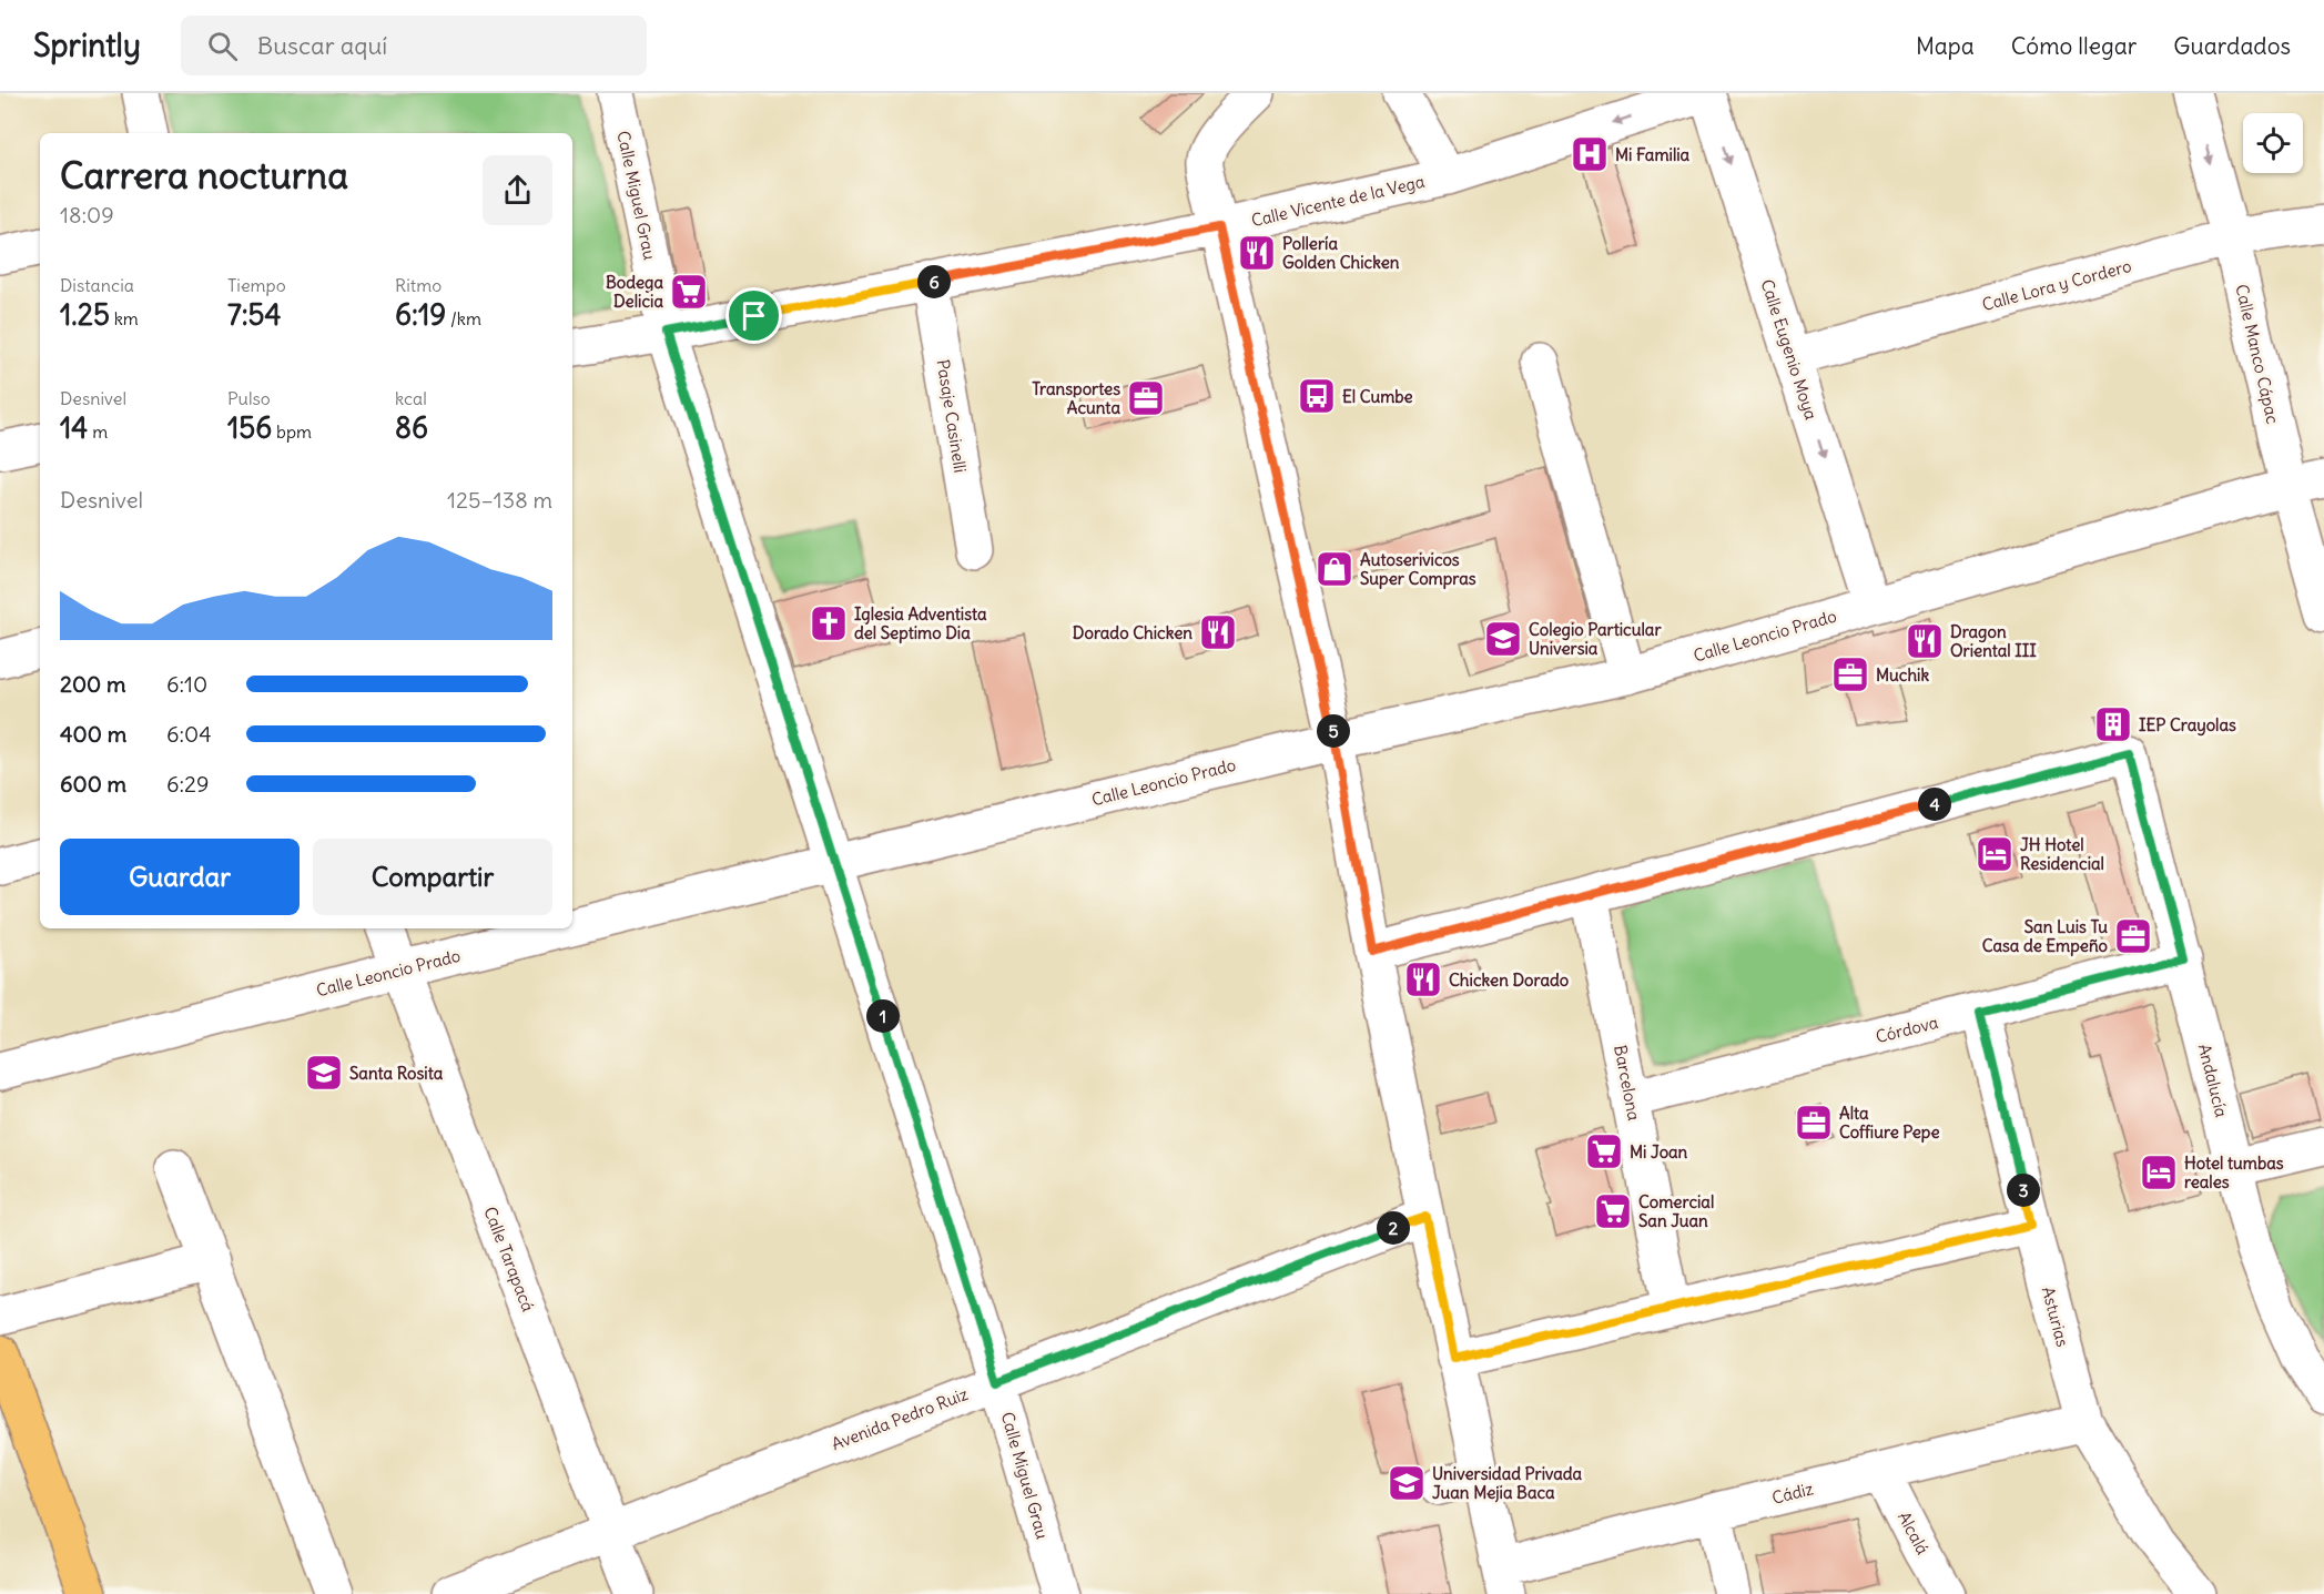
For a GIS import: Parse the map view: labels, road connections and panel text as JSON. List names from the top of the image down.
{
  "streets": {
    "street": [
      "Calle Miguel Grau",
      "Calle Vicente de la Vega",
      "Calle Lora y Cordero",
      "Calle Eugenio Moya",
      "Calle Manco Cápac",
      "Pasaje Casinelli",
      "Calle Leoncio Prado",
      "Córdova",
      "Andalucía",
      "Barcelona",
      "Calle Tarapacá",
      "Asturias",
      "Avenida Pedro Ruiz",
      "Cádiz",
      "Alcalá"
    ]
  },
  "crossings": [
    ["Calle Miguel Grau", "Calle Vicente de la Vega"],
    ["Calle Miguel Grau", "Calle Leoncio Prado"],
    ["Calle Miguel Grau", "Avenida Pedro Ruiz"],
    ["Calle Vicente de la Vega", "Calle Eugenio Moya"],
    ["Calle Vicente de la Vega", "Pasaje Casinelli"],
    ["Calle Lora y Cordero", "Calle Eugenio Moya"],
    ["Calle Lora y Cordero", "Calle Manco Cápac"],
    ["Calle Eugenio Moya", "Calle Leoncio Prado"],
    ["Calle Manco Cápac", "Calle Leoncio Prado"],
    ["Calle Leoncio Prado", "Calle Tarapacá"],
    ["Córdova", "Andalucía"],
    ["Córdova", "Barcelona"],
    ["Córdova", "Asturias"],
    ["Andalucía", "Barcelona"],
    ["Calle Tarapacá", "Avenida Pedro Ruiz"],
    ["Asturias", "Cádiz"],
    ["Cádiz", "Alcalá"]
  ],
  "places": {
    "hospital": ["Mi Familia"],
    "restaurant": [
      "Pollería Golden Chicken",
      "Dorado Chicken",
      "Dragon Oriental III",
      "Chicken Dorado"
    ],
    "supermarket": ["Bodega Delicia", "Mi Joan", "Comercial San Juan"],
    "bus stop": ["El Cumbe"],
    "office": [
      "Transportes Acunta",
      "Muchik",
      "San Luis Tu Casa de Empeño",
      "Alta Coffiure Pepe"
    ],
    "shop": ["Autoserivicos Super Compras"],
    "church": ["Iglesia Adventista del Septimo Dia"],
    "school or university": ["Colegio Particular Universia", "Santa Rosita", "Universidad Privada Juan Mejia Baca"],
    "building": ["IEP Crayolas"],
    "hotel": ["JH Hotel Residencial", "Hotel tumbas reales"]
  },
  "page": {
    "header": "Sprintly",
    "search": "Buscar aquí",
    "nav": ["Mapa", "Cómo llegar", "Guardados"],
    "heading": ["Carrera nocturna", "18:09"],
    "stats": [
      ["Distancia", "1.25 km"],
      ["Tiempo", "7:54"],
      ["Ritmo", "6:19 /km"],
      ["Desnivel", "14 m"],
      ["Pulso", "156 bpm"],
      ["kcal", "86"]
    ],
    "pins": [
      "6",
      "5",
      "4",
      "1",
      "3",
      "2"
    ],
    "chart": ["Desnivel", "125–138 m"],
    "list": [
      {
        "name": "200 m",
        "note": "6:10"
      },
      {
        "name": "400 m",
        "note": "6:04"
      },
      {
        "name": "600 m",
        "note": "6:29"
      }
    ],
    "buttons": ["Guardar", "Compartir"]
  }
}
